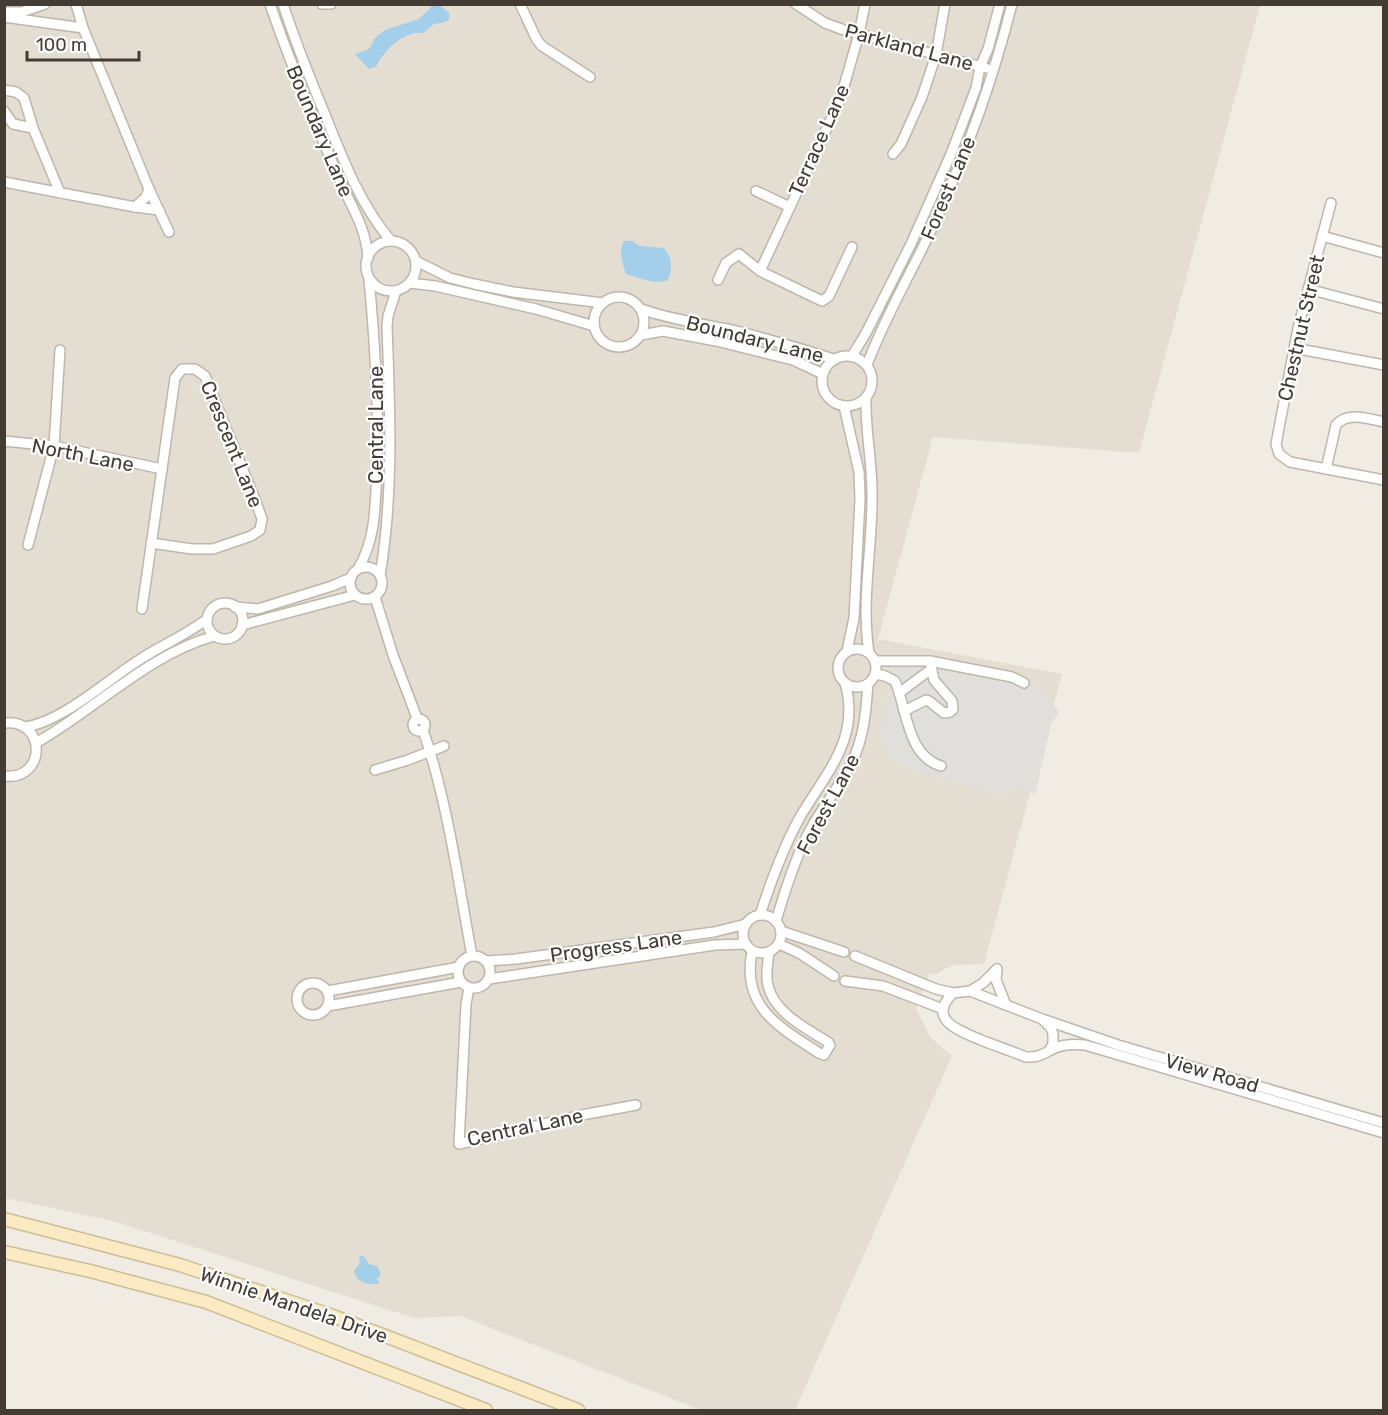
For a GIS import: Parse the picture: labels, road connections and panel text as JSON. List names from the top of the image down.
{
  "streets": {
    "main road": ["Winnie Mandela Drive"],
    "street": [
      "Parkland Lane",
      "Boundary Lane",
      "Terrace Lane",
      "Forest Lane",
      "Chestnut Street",
      "Central Lane",
      "Crescent Lane",
      "North Lane",
      "Progress Lane",
      "View Road"
    ]
  },
  "crossings": [
    ["Parkland Lane", "Terrace Lane"],
    ["Parkland Lane", "Forest Lane"],
    ["Boundary Lane", "Forest Lane"],
    ["Boundary Lane", "Central Lane"],
    ["Forest Lane", "Progress Lane"],
    ["Central Lane", "Progress Lane"],
    ["Crescent Lane", "North Lane"]
  ],
  "scale_bar": "100 m"
}
